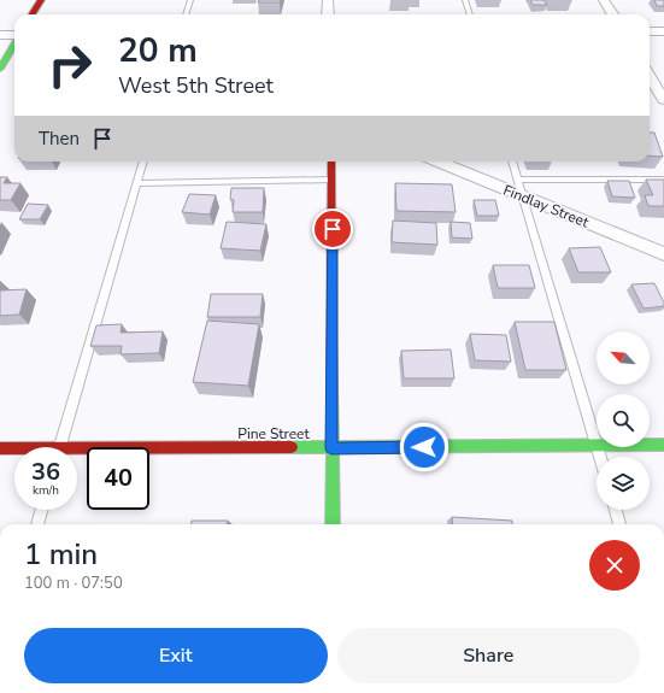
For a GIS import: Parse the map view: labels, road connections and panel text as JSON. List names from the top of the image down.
{
  "streets": {
    "street": ["Findlay Street", "Pine Street"]
  },
  "north": "top left",
  "page": {
    "turn": ["20 m", "West 5th Street"],
    "then": "Then",
    "speed": "36 km/h",
    "limit": "40",
    "heading": ["1 min", "100 m · 07:50"],
    "buttons": ["Exit", "Share"]
  }
}
